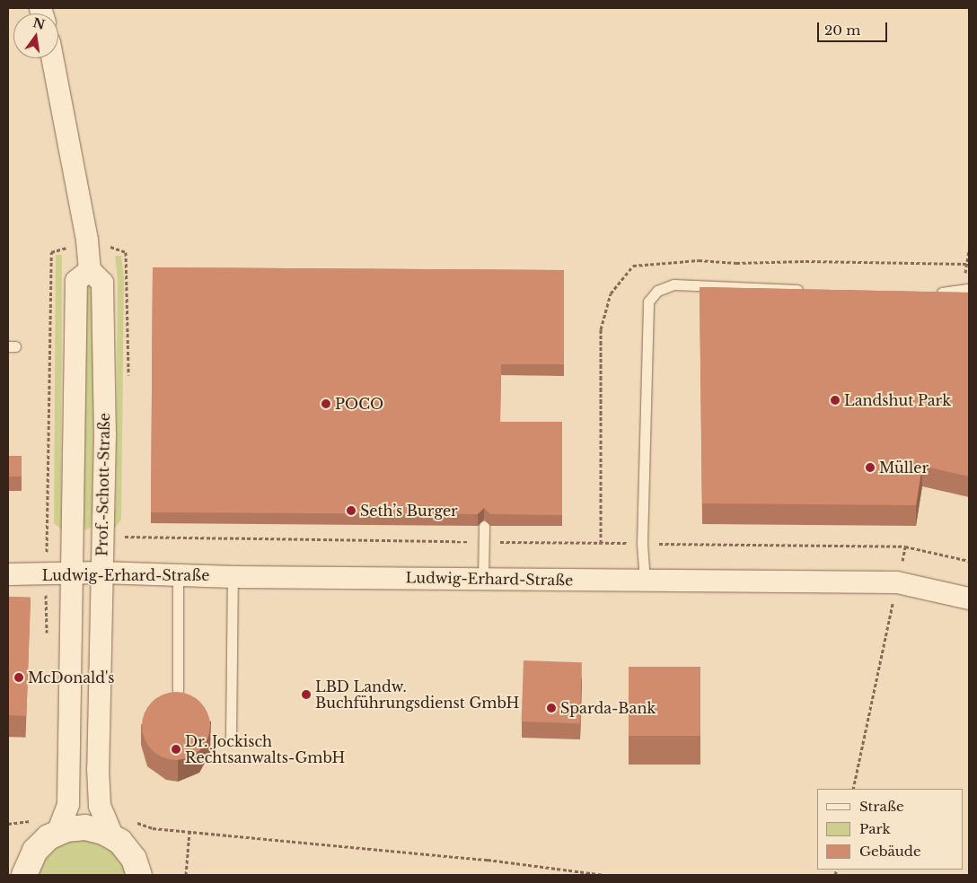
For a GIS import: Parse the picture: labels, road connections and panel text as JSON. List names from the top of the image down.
{
  "streets": {
    "street": ["Prof.-Schott-Straße", "Ludwig-Erhard-Straße"]
  },
  "crossings": [
    ["Prof.-Schott-Straße", "Ludwig-Erhard-Straße"]
  ],
  "places": [
    "Landshut Park",
    "POCO",
    "Müller",
    "Seth’s Burger",
    "McDonald's",
    "LBD Landw. Buchführungsdienst GmbH",
    "Sparda-Bank",
    "Dr. Jockisch Rechtsanwalts-GmbH"
  ],
  "legend": ["Straße", "Park", "Gebäude"],
  "scale_bar": "20 m",
  "north": "top"
}
